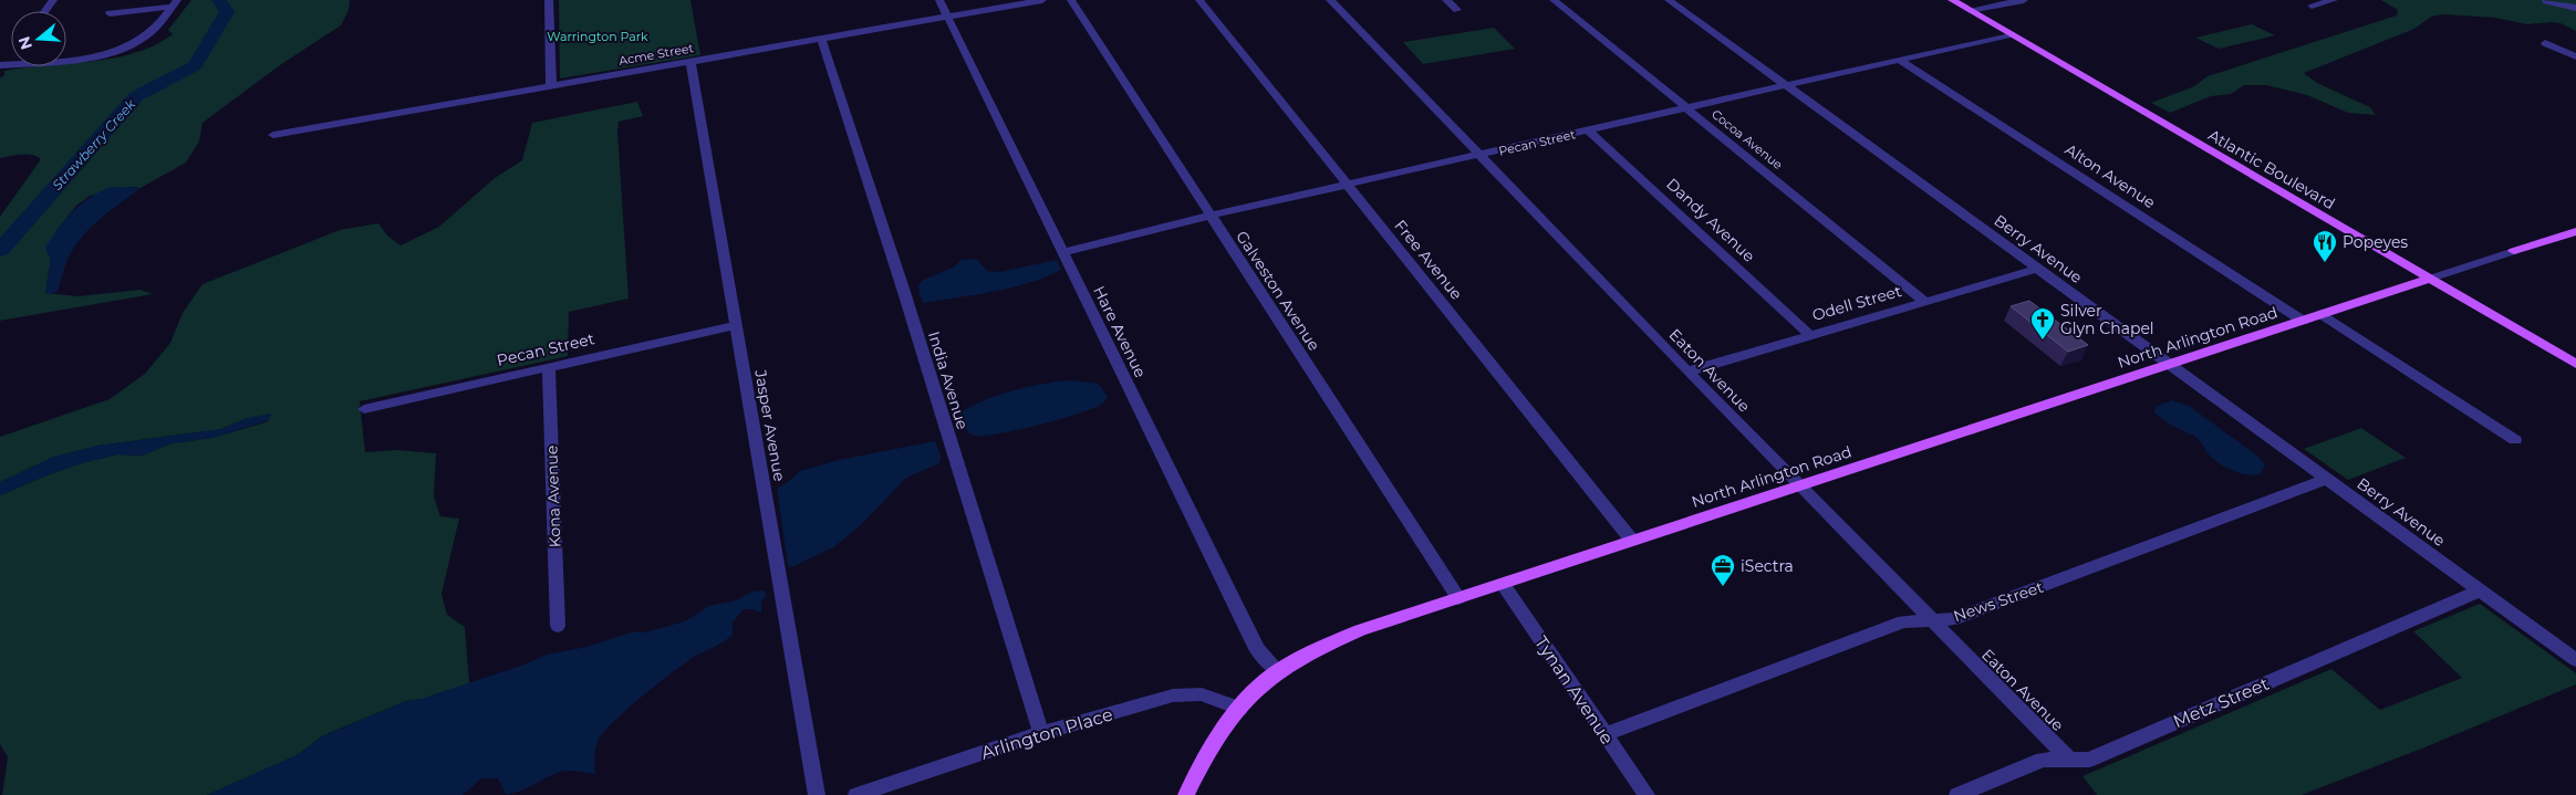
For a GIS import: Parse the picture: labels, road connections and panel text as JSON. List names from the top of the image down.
{
  "streets": {
    "main road": ["Atlantic Boulevard", "North Arlington Road"],
    "street": [
      "Acme Street",
      "Cocoa Avenue",
      "Pecan Street",
      "Alton Avenue",
      "Dandy Avenue",
      "Berry Avenue",
      "Free Avenue",
      "Galveston Avenue",
      "Odell Street",
      "Hare Avenue",
      "Eaton Avenue",
      "India Avenue",
      "Jasper Avenue",
      "Kona Avenue",
      "News Street",
      "Tynan Avenue",
      "Metz Street",
      "Arlington Place"
    ]
  },
  "crossings": [
    ["Acme Street", "Hare Avenue"],
    ["Acme Street", "India Avenue"],
    ["Acme Street", "Jasper Avenue"],
    ["Cocoa Avenue", "Pecan Street"],
    ["Cocoa Avenue", "Odell Street"],
    ["Pecan Street", "Atlantic Boulevard"],
    ["Pecan Street", "Alton Avenue"],
    ["Pecan Street", "Dandy Avenue"],
    ["Pecan Street", "Berry Avenue"],
    ["Pecan Street", "Free Avenue"],
    ["Pecan Street", "Galveston Avenue"],
    ["Pecan Street", "Hare Avenue"],
    ["Pecan Street", "Eaton Avenue"],
    ["Pecan Street", "Jasper Avenue"],
    ["Pecan Street", "Kona Avenue"],
    ["Atlantic Boulevard", "North Arlington Road"],
    ["Alton Avenue", "North Arlington Road"],
    ["Dandy Avenue", "Odell Street"],
    ["Berry Avenue", "Odell Street"],
    ["Berry Avenue", "North Arlington Road"],
    ["Berry Avenue", "News Street"],
    ["Berry Avenue", "Metz Street"],
    ["Free Avenue", "North Arlington Road"],
    ["Galveston Avenue", "North Arlington Road"],
    ["Odell Street", "Eaton Avenue"],
    ["Hare Avenue", "North Arlington Road"],
    ["North Arlington Road", "Eaton Avenue"],
    ["North Arlington Road", "Tynan Avenue"],
    ["North Arlington Road", "Arlington Place"],
    ["Eaton Avenue", "News Street"],
    ["Eaton Avenue", "Metz Street"],
    ["India Avenue", "Arlington Place"],
    ["News Street", "Tynan Avenue"]
  ],
  "water": ["Strawberry Creek"],
  "parks": ["Warrington Park"],
  "places": {
    "restaurant": ["Popeyes"],
    "church": ["Silver Glyn Chapel"],
    "office": ["iSectra"]
  },
  "north": "left"
}
